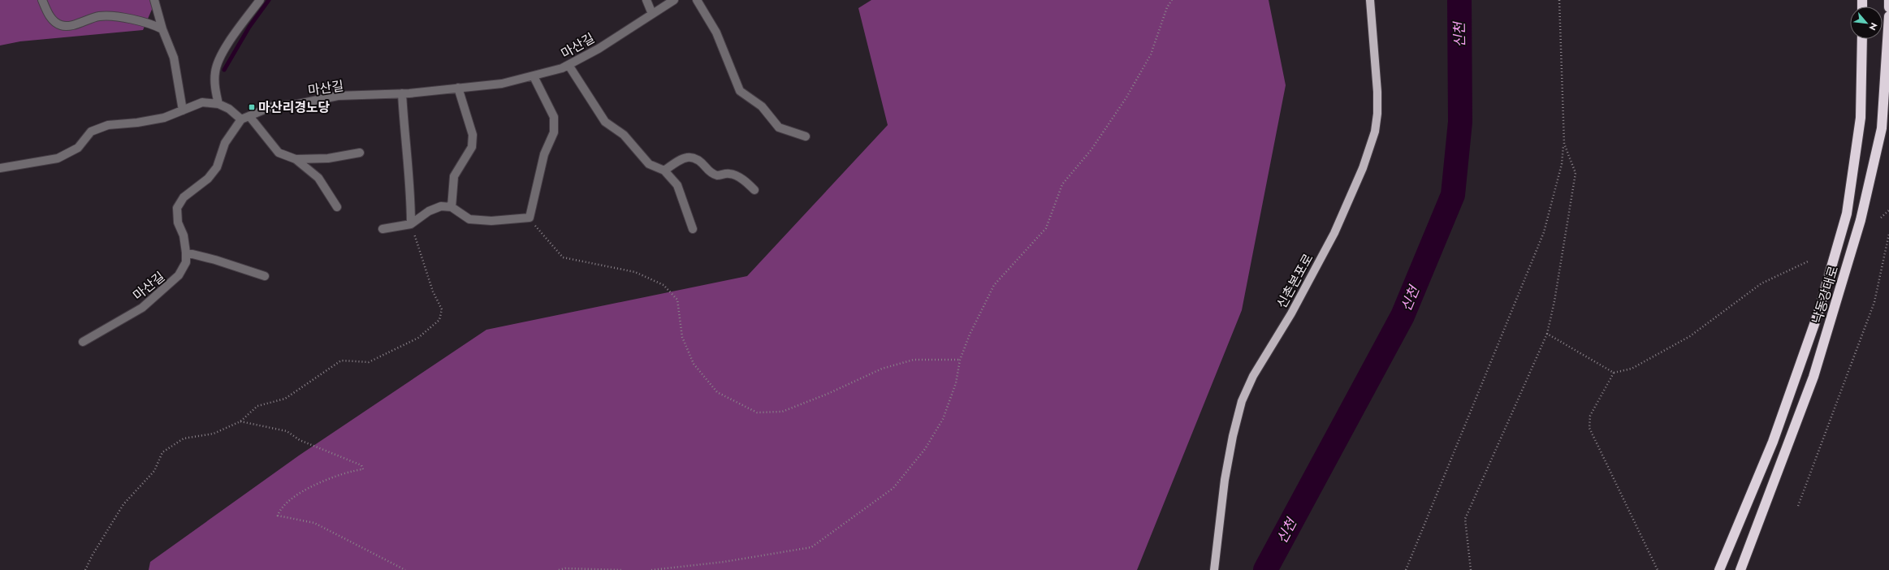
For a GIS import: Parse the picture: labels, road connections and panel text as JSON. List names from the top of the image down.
{
  "streets": {
    "highway": ["낙동강대로"],
    "main road": ["신촌본포로"],
    "street": ["마산길"]
  },
  "water": ["신천"],
  "places": {
    "transit": ["마산리경노당"]
  },
  "north": "bottom right"
}
